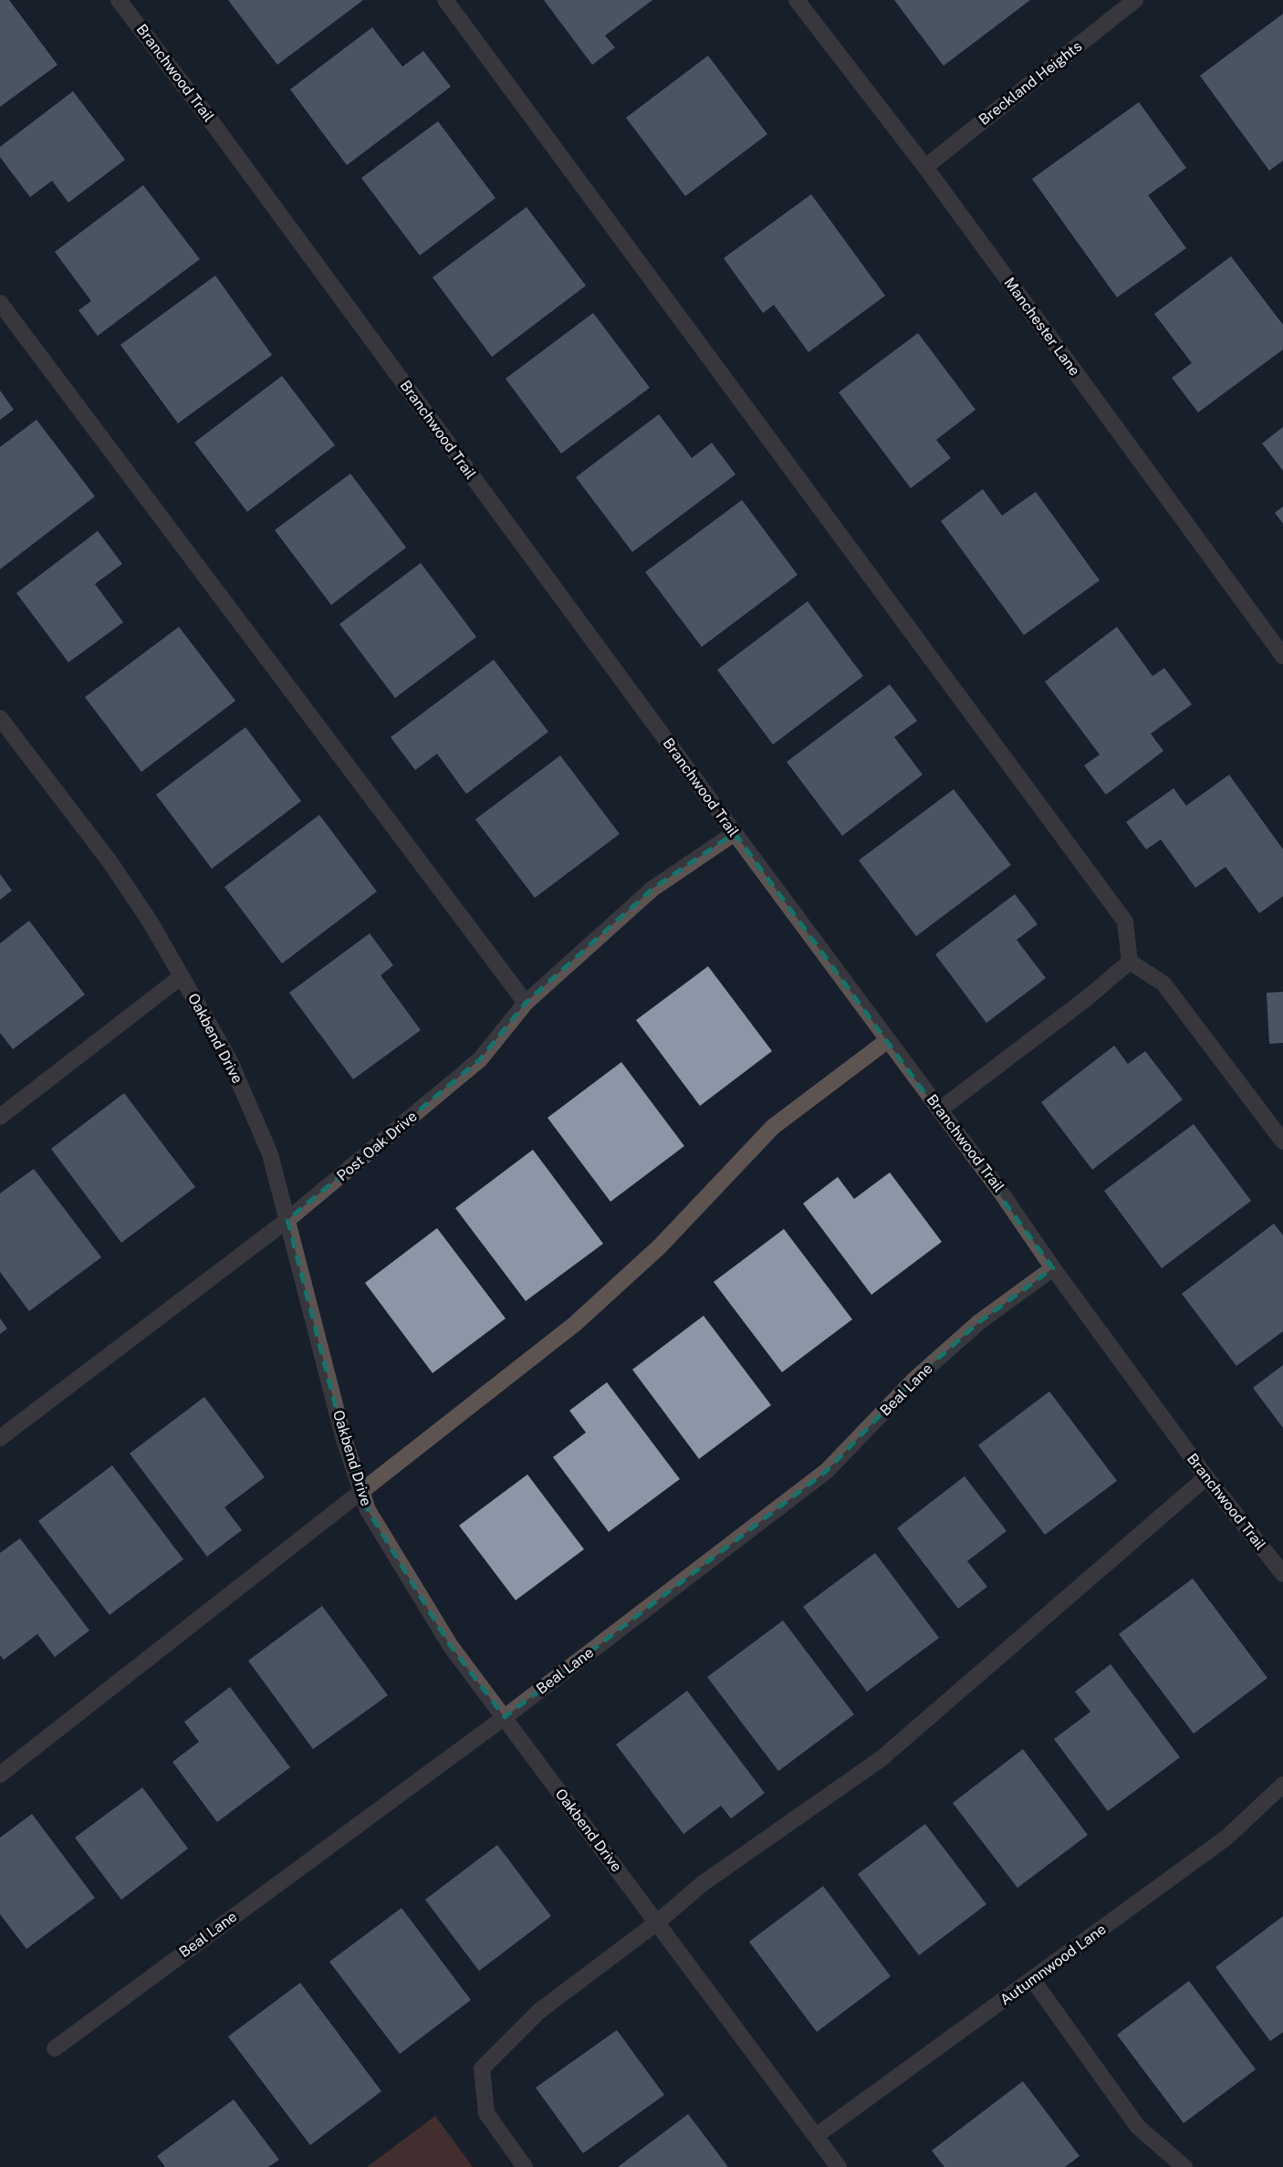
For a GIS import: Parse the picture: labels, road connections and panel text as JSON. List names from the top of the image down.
{
  "streets": {
    "street": [
      "Branchwood Trail",
      "Breckland Heights",
      "Manchester Lane",
      "Oakbend Drive",
      "Post Oak Drive",
      "Beal Lane",
      "Autumnwood Lane"
    ]
  },
  "crossings": [
    ["Branchwood Trail", "Post Oak Drive"],
    ["Branchwood Trail", "Beal Lane"],
    ["Breckland Heights", "Manchester Lane"],
    ["Oakbend Drive", "Post Oak Drive"],
    ["Oakbend Drive", "Beal Lane"],
    ["Oakbend Drive", "Autumnwood Lane"]
  ]
}
